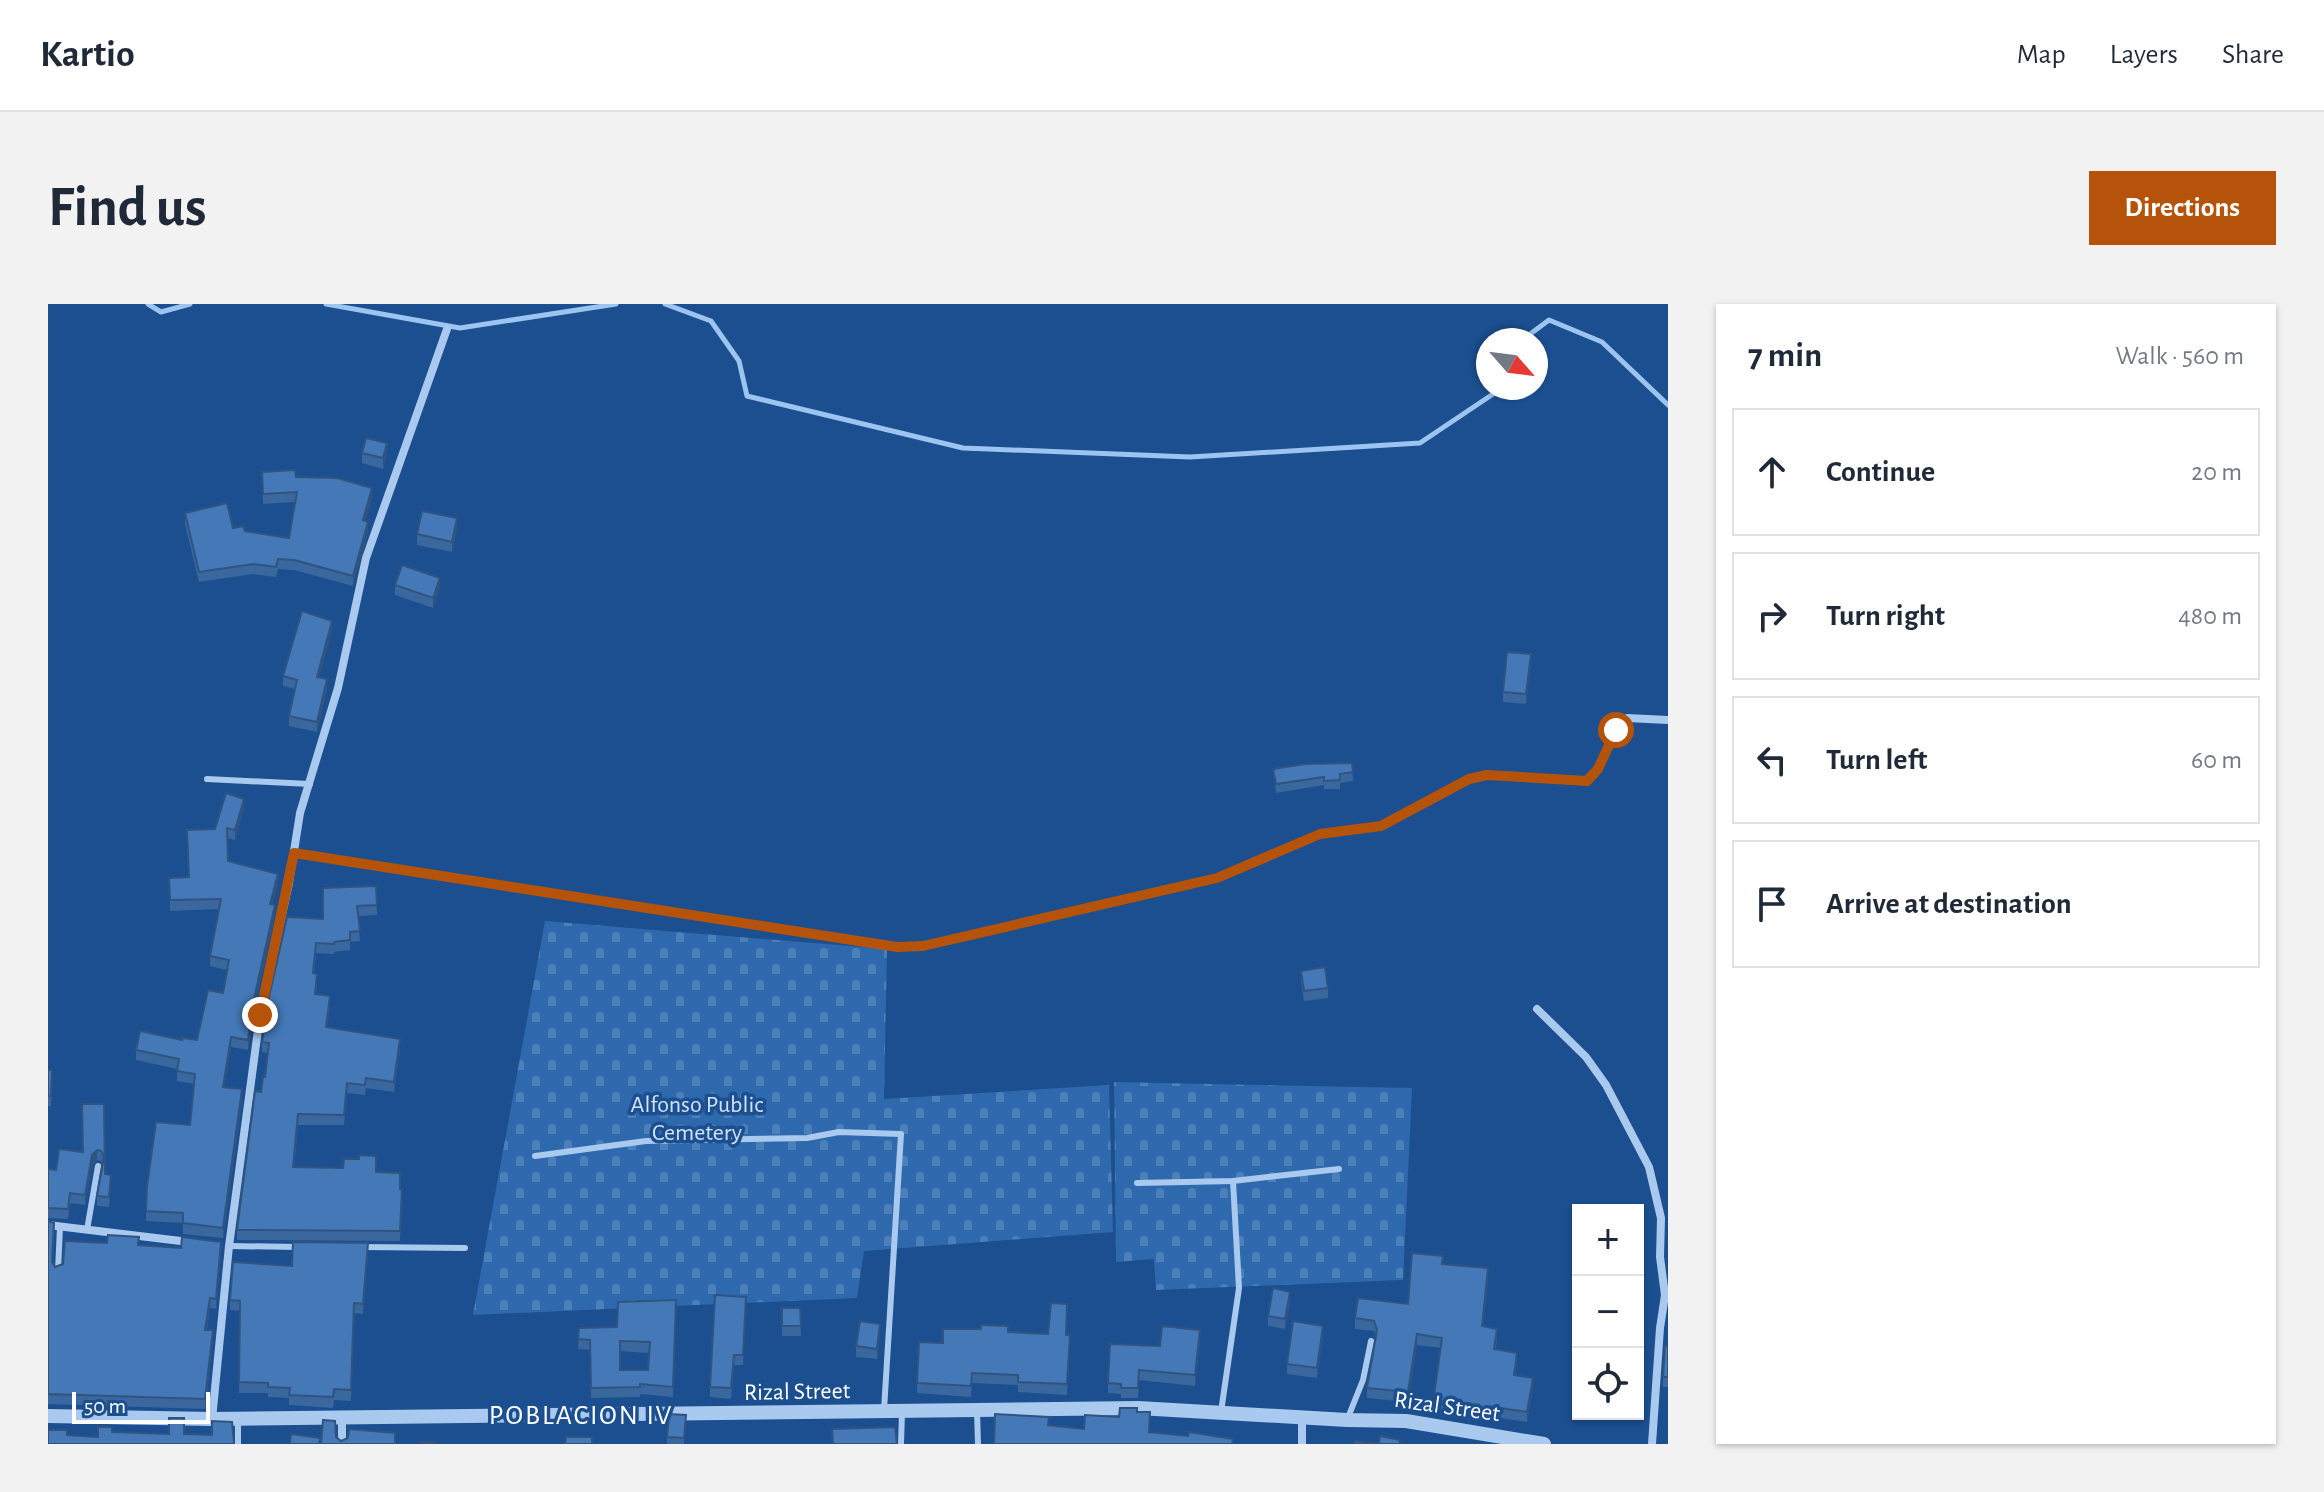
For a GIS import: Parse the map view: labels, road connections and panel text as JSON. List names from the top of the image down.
{
  "streets": {
    "street": ["Rizal Street"]
  },
  "districts": ["POBLACION IV"],
  "parks": ["Alfonso Public Cemetery"],
  "scale_bar": "50 m",
  "north": "bottom right",
  "page": {
    "header": "Kartio",
    "nav": ["Map", "Layers", "Share"],
    "buttons": "Directions",
    "title": "Find us",
    "heading": ["7 min", "Walk · 560 m"],
    "list": [
      ["Continue", "20 m"],
      ["Turn right", "480 m"],
      ["Turn left", "60 m"],
      "Arrive at destination"
    ],
    "map_buttons": ["+", "−"],
    "scale": "50 m"
  }
}
